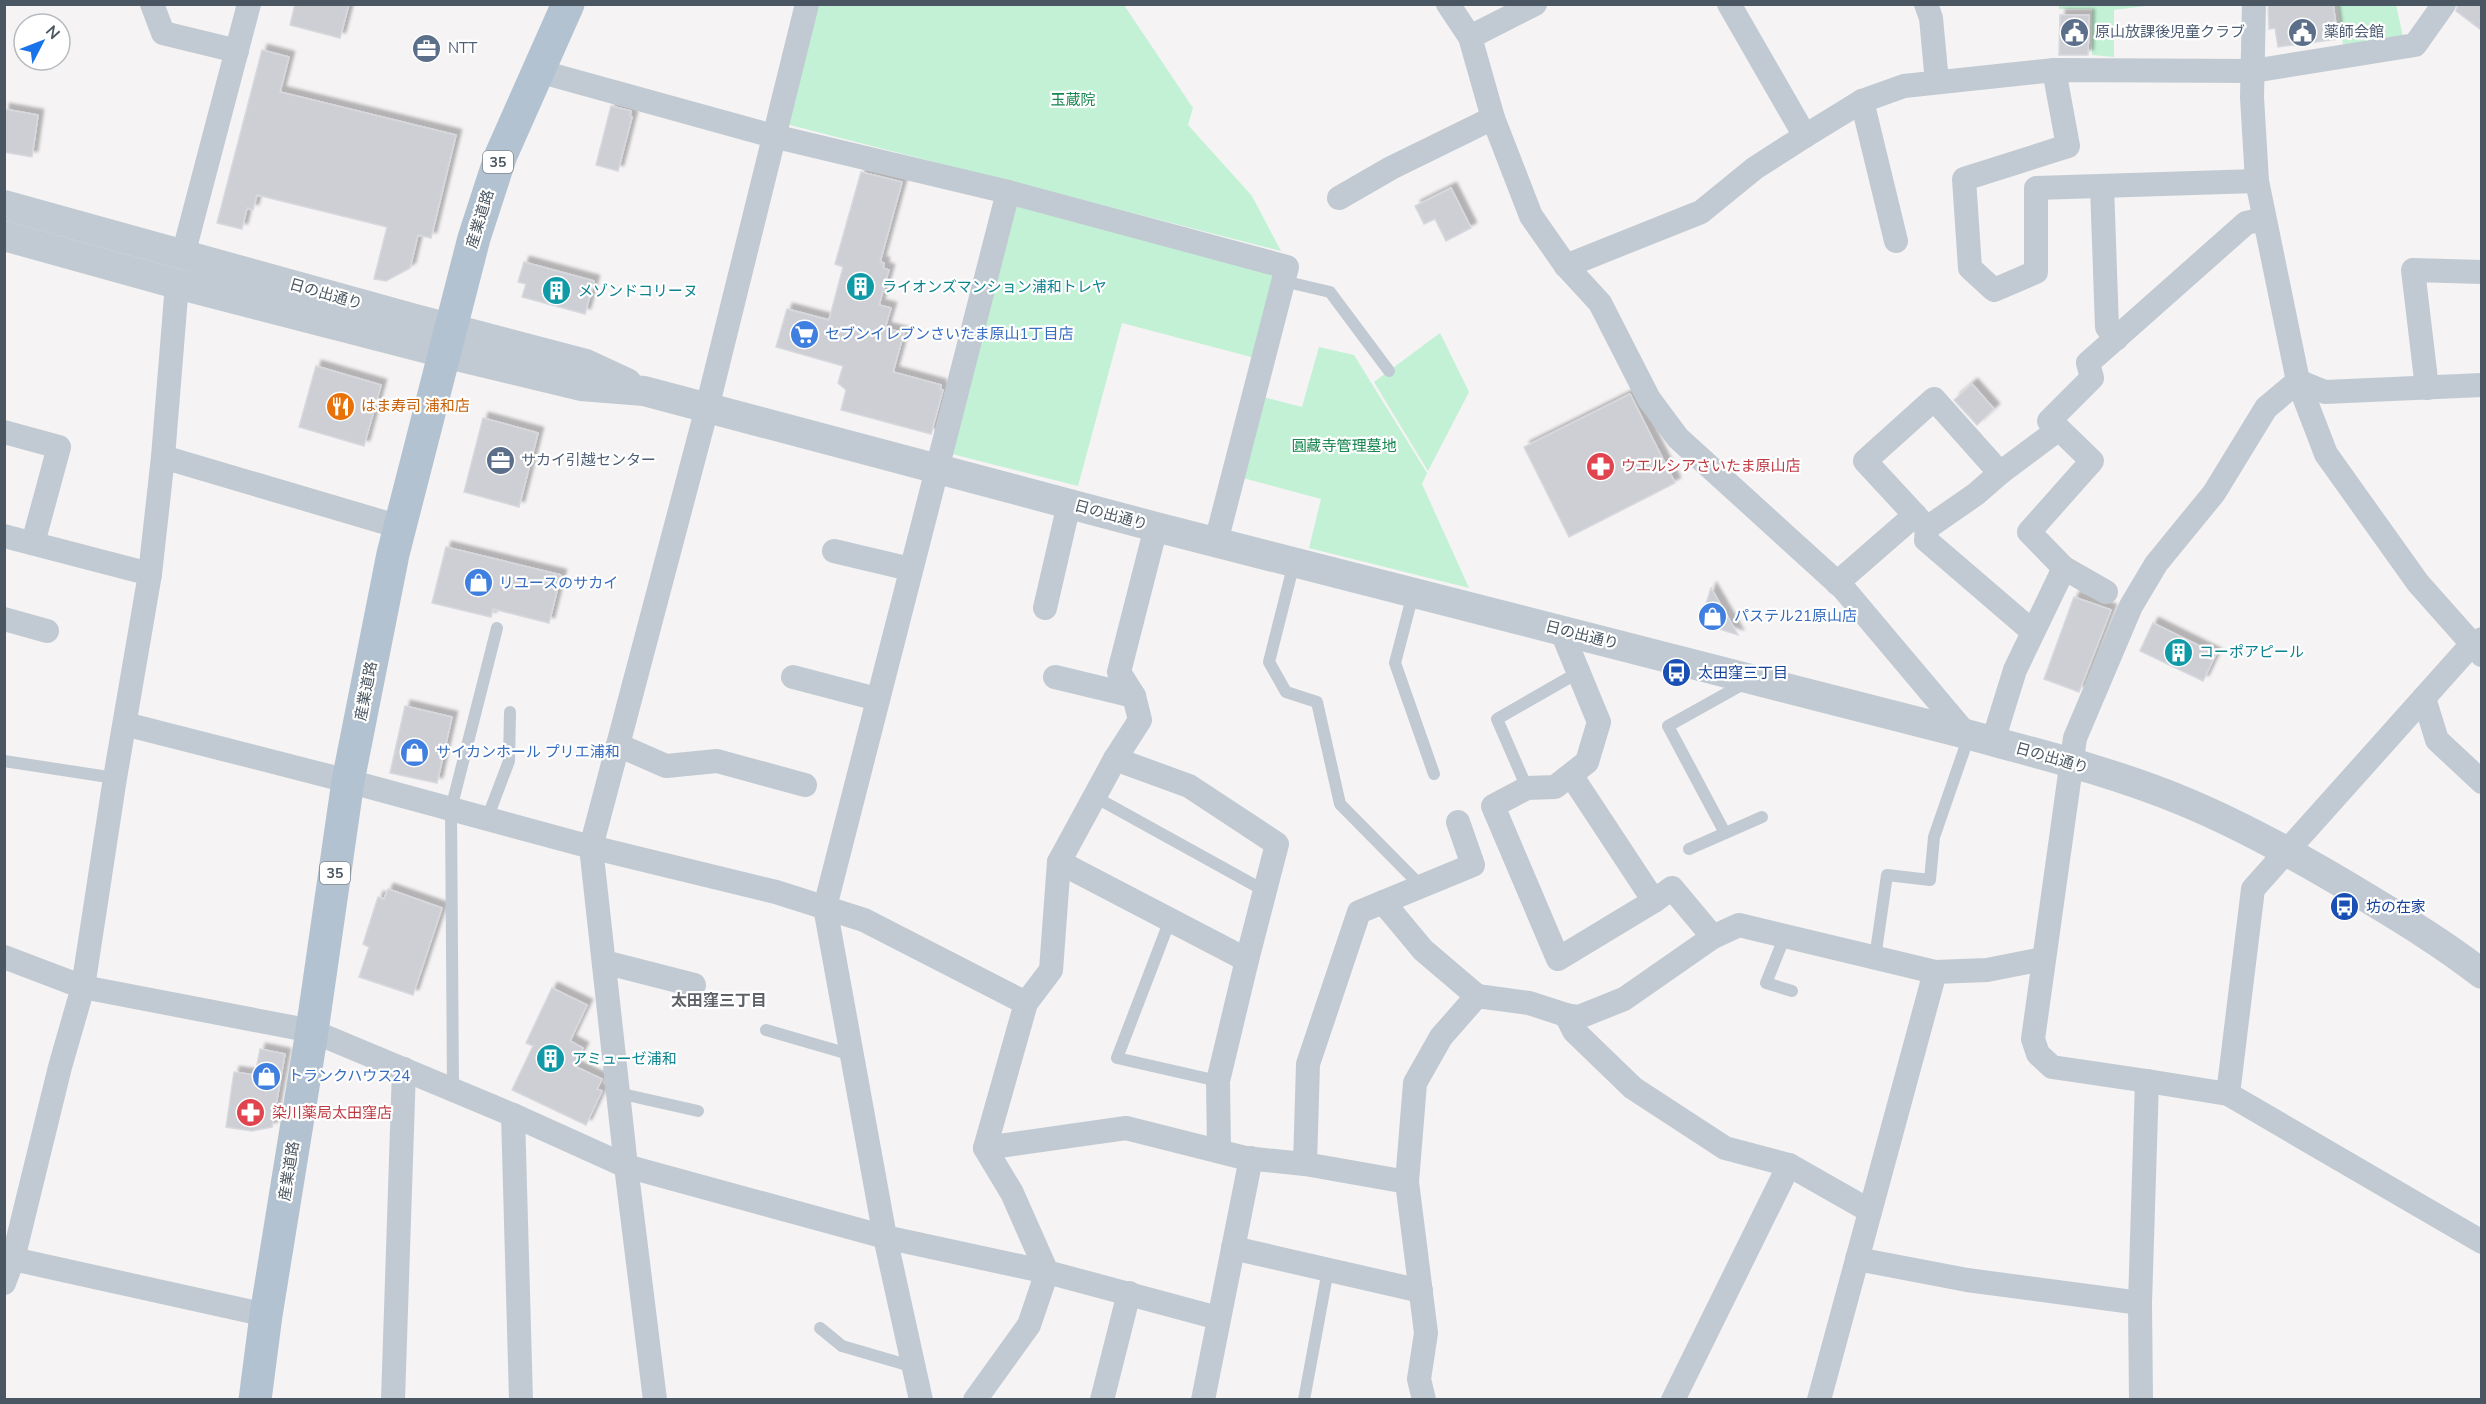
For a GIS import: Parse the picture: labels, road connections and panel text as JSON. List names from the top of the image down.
{
  "streets": {
    "main road": ["35", "産業道路"],
    "street": ["日の出通り"]
  },
  "crossings": [
    ["産業道路", "日の出通り"]
  ],
  "districts": ["太田窪三丁目"],
  "parks": ["玉蔵院", "圓藏寺管理墓地"],
  "places": {
    "public building": ["原山放課後児童クラブ", "薬師会館"],
    "office": ["NTT", "サカイ引越センター"],
    "building": [
      "ライオンズマンション浦和トレヤ",
      "メゾンドコリーヌ",
      "コーポアピール",
      "アミューゼ浦和"
    ],
    "supermarket": ["セブンイレブンさいたま原山1丁目店"],
    "restaurant": ["はま寿司 浦和店"],
    "pharmacy": ["ウエルシアさいたま原山店", "染川薬局太田窪店"],
    "shop": [
      "リユースのサカイ",
      "パステル21原山店",
      "サイカンホール プリエ浦和",
      "トランクハウス24"
    ],
    "bus stop": ["太田窪三丁目", "坊の在家"]
  },
  "north": "top right"
}
